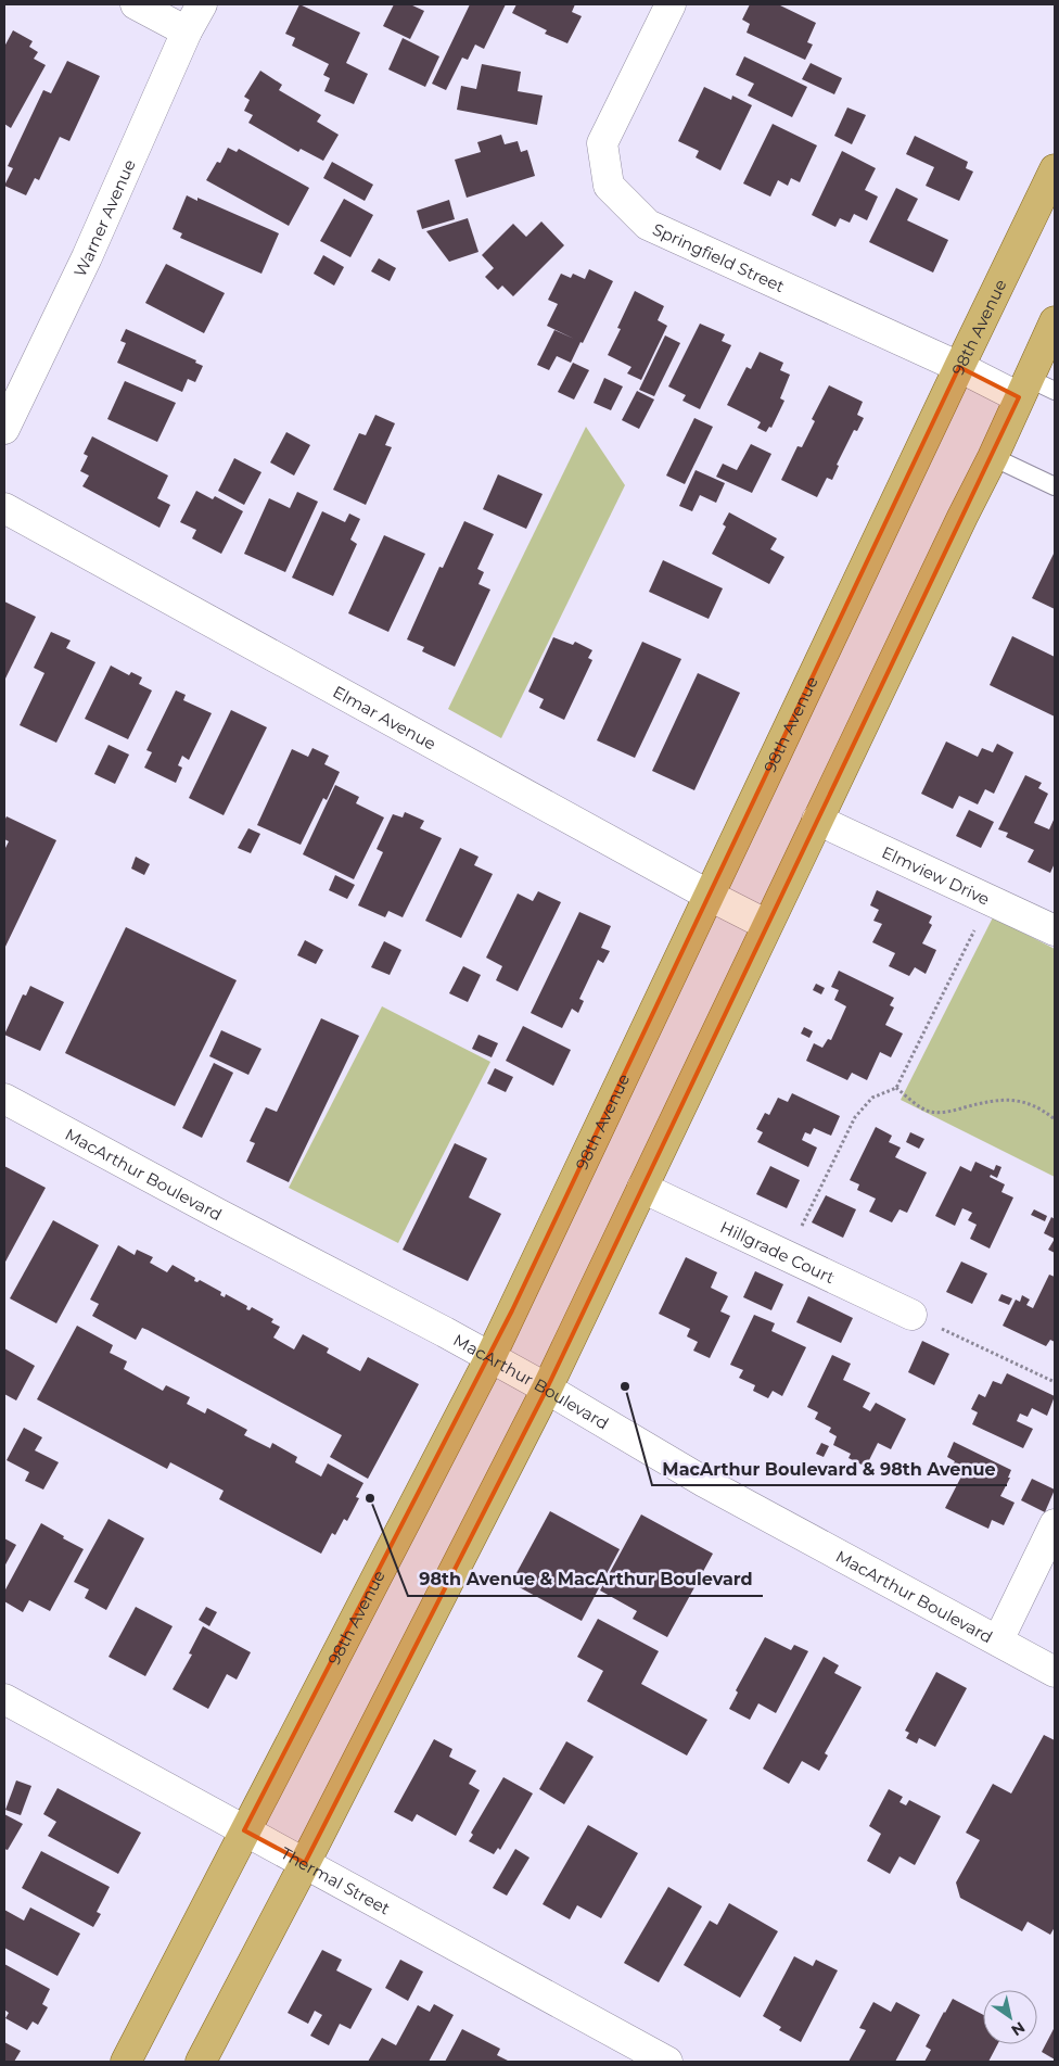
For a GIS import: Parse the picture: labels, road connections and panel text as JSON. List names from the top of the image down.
{
  "streets": {
    "main road": ["98th Avenue"],
    "street": [
      "Warner Avenue",
      "Springfield Street",
      "Elmar Avenue",
      "Elmview Drive",
      "MacArthur Boulevard",
      "Hillgrade Court",
      "Thermal Street"
    ]
  },
  "crossings": [
    ["Springfield Street", "98th Avenue"],
    ["98th Avenue", "Elmar Avenue"],
    ["98th Avenue", "MacArthur Boulevard"],
    ["98th Avenue", "Thermal Street"]
  ],
  "places": ["MacArthur Boulevard & 98th Avenue", "98th Avenue & MacArthur Boulevard"],
  "north": "bottom right"
}
